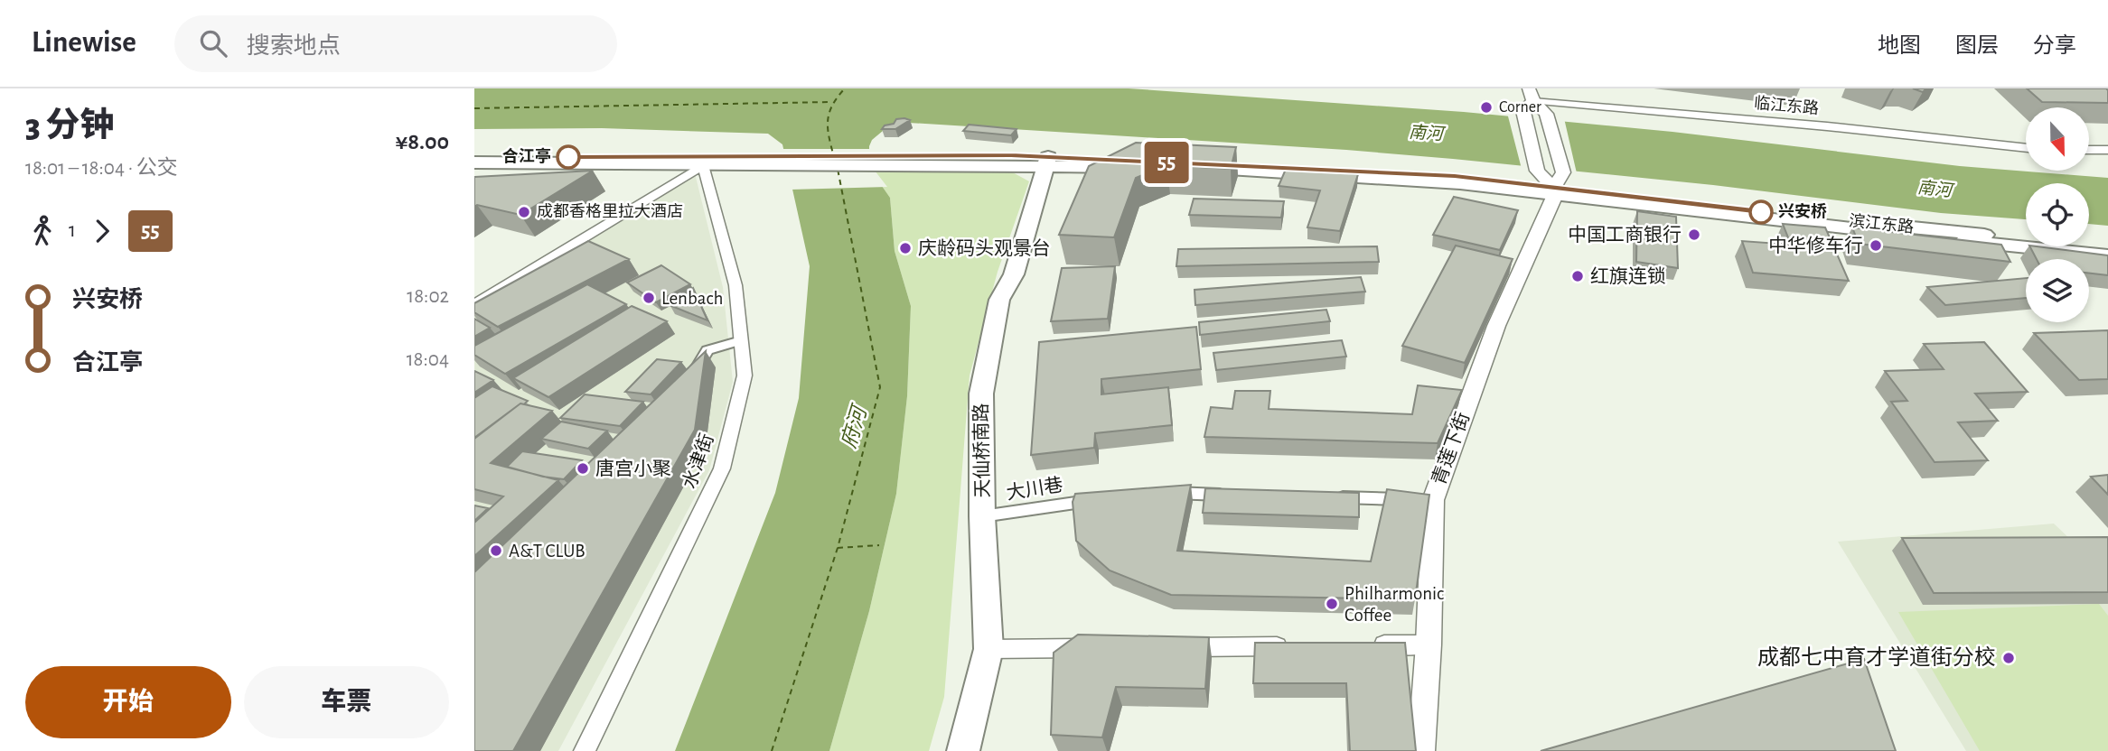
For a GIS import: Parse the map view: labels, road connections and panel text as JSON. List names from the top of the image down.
{
  "streets": {
    "main road": ["滨江东路", "天仙桥南路"],
    "street": [
      "临江东路",
      "青莲下街",
      "水津街",
      "大川巷"
    ]
  },
  "crossings": [
    ["滨江东路", "青莲下街"],
    ["天仙桥南路", "大川巷"]
  ],
  "water": ["南河", "府河"],
  "places": [
    "Corner",
    "合江亭",
    "成都香格里拉大酒店",
    "兴安桥",
    "中国工商银行",
    "中华修车行",
    "庆龄码头观景台",
    "红旗连锁",
    "Lenbach",
    "唐宫小聚",
    "A&T CLUB",
    "Philharmonic Coffee",
    "成都七中育才学道街分校"
  ],
  "lines": ["bus line 55"],
  "north": "bottom",
  "page": {
    "header": "Linewise",
    "search": "搜索地点",
    "nav": ["地图", "图层", "分享"],
    "heading": ["3 分钟", "18:01 – 18:04 · 公交", "¥8.00"],
    "on_map": "55",
    "legs": ["1", "55"],
    "list": [
      {
        "name": "兴安桥",
        "value": "18:02"
      },
      {
        "name": "合江亭",
        "value": "18:04"
      }
    ],
    "buttons": ["开始", "车票"]
  }
}
